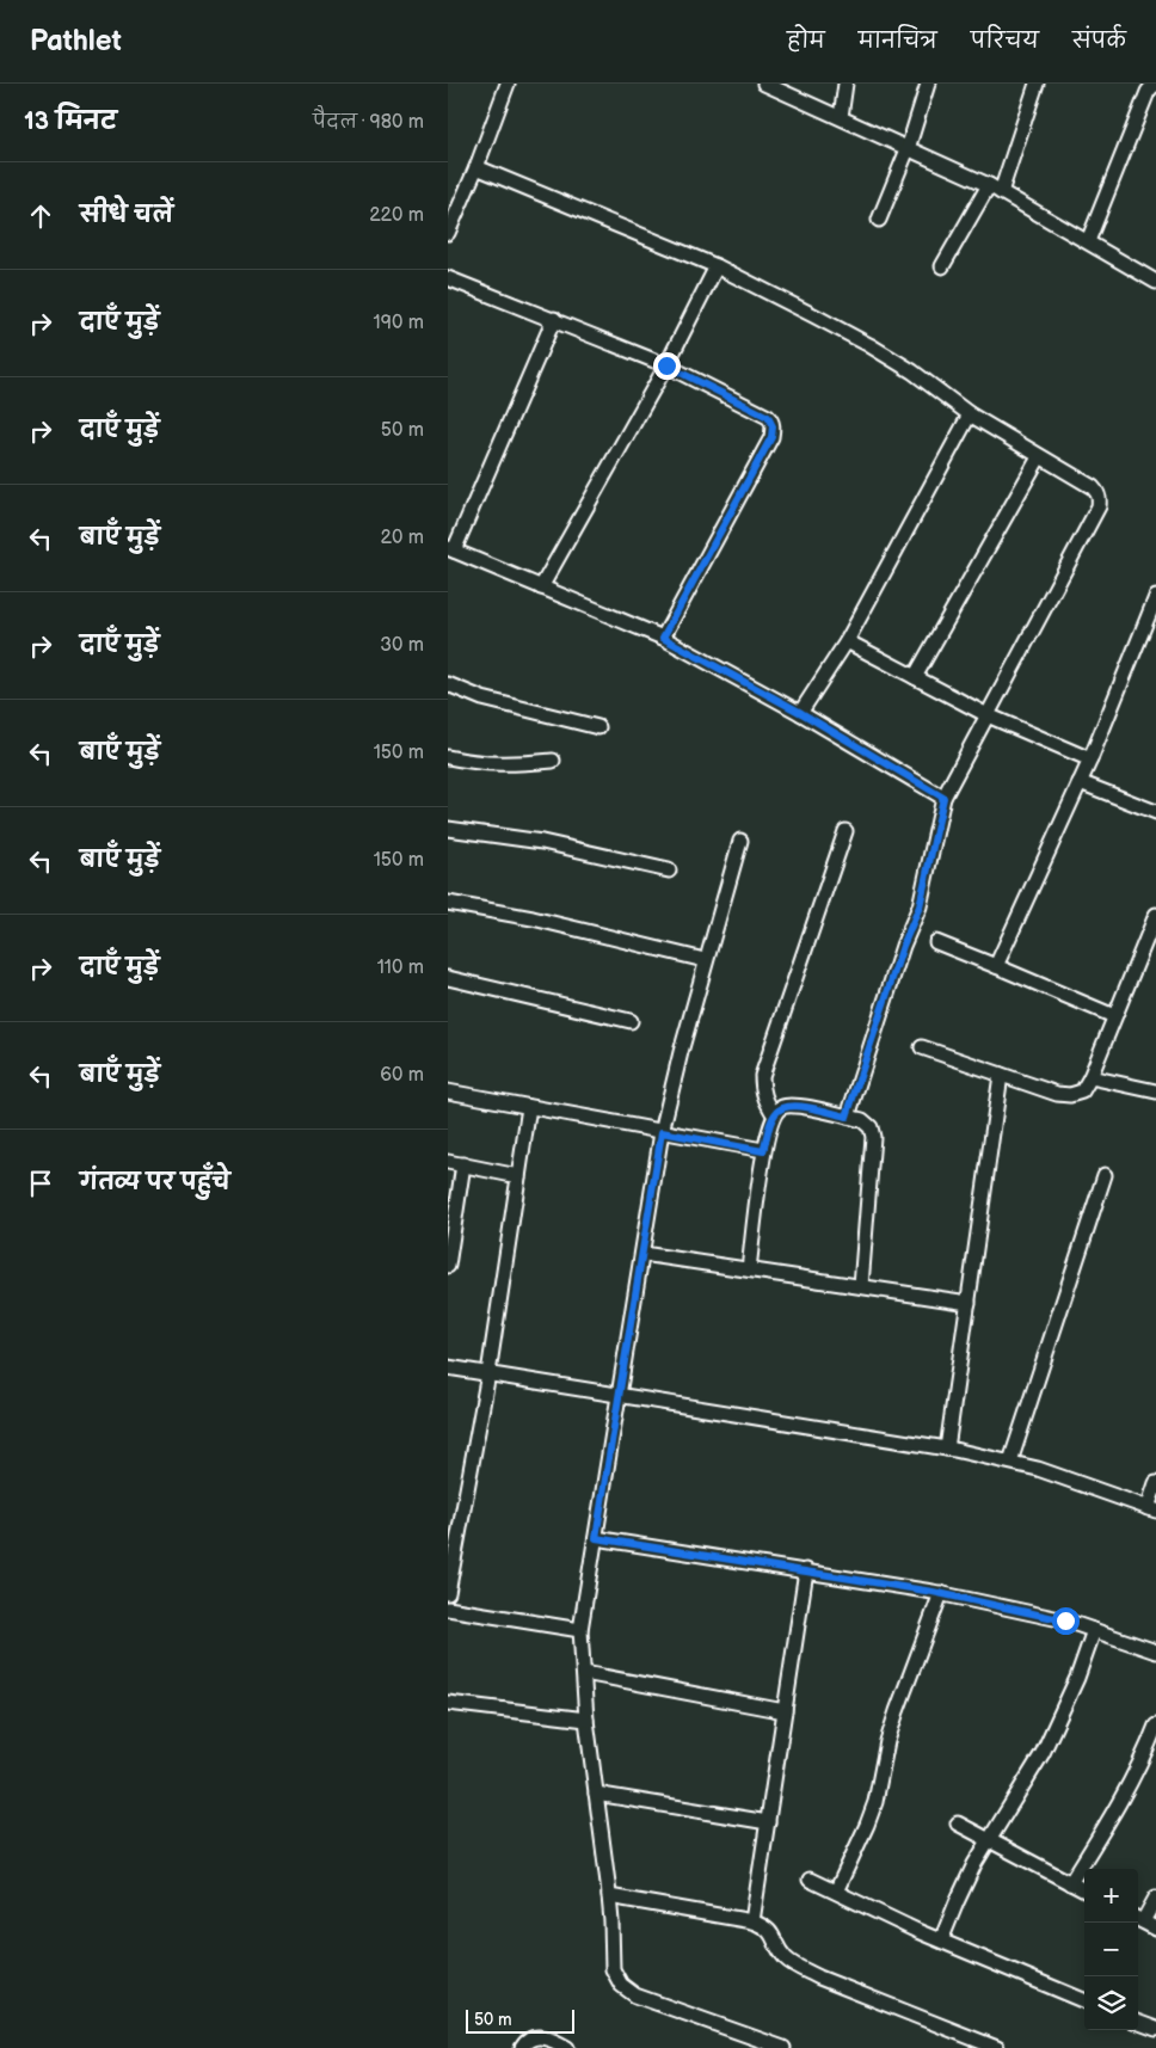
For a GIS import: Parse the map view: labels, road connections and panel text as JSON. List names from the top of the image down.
{
  "scale_bar": "50 m",
  "page": {
    "header": "Pathlet",
    "nav": [
      "होम",
      "मानचित्र",
      "परिचय",
      "संपर्क"
    ],
    "heading": ["13 मिनट", "पैदल · 980 m"],
    "list": [
      ["सीधे चलें", "220 m"],
      ["दाएँ मुड़ें", "190 m"],
      ["दाएँ मुड़ें", "50 m"],
      ["बाएँ मुड़ें", "20 m"],
      ["दाएँ मुड़ें", "30 m"],
      ["बाएँ मुड़ें", "150 m"],
      ["बाएँ मुड़ें", "150 m"],
      ["दाएँ मुड़ें", "110 m"],
      ["बाएँ मुड़ें", "60 m"],
      "गंतव्य पर पहुँचे"
    ],
    "map_buttons": ["+", "−"],
    "scale": "50 m"
  }
}
